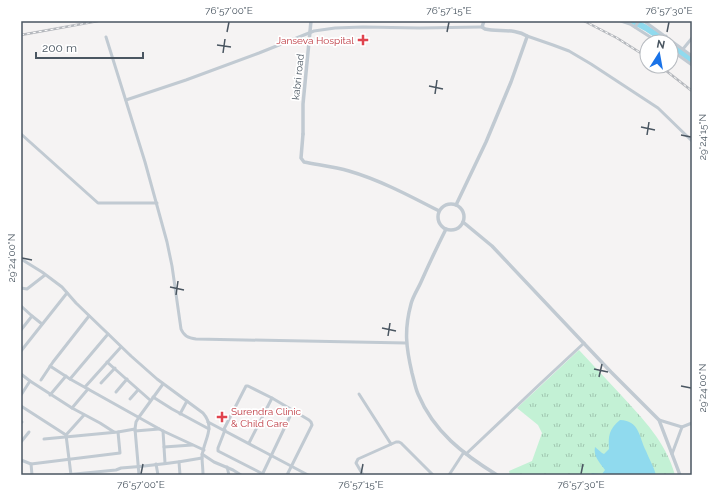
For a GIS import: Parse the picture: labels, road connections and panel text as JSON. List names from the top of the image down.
{
  "streets": {
    "street": ["kabri road"]
  },
  "places": {
    "health": ["Janseva Hospital", "Surendra Clinic & Child Care"]
  },
  "scale_bar": "200 m",
  "north": "top",
  "coordinates": [
    "76°57'00\"E",
    "76°57'15\"E",
    "76°57'30\"E",
    "29°24'15\"N",
    "29°24'00\"N"
  ]
}
